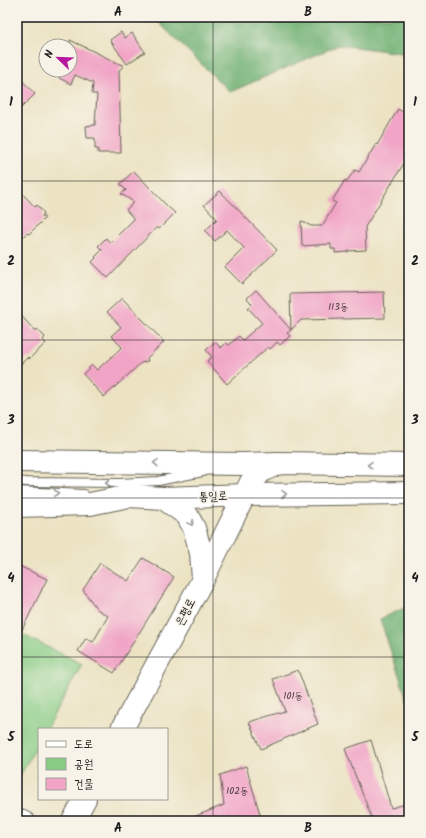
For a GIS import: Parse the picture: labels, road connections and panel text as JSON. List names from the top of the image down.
{
  "streets": {
    "main road": ["통일로", "은평로"]
  },
  "crossings": [
    ["통일로", "은평로"]
  ],
  "house_numbers": ["113동", "101동", "102동"],
  "legend": ["도로", "공원", "건물"],
  "north": "top left",
  "grid": {
    "columns": ["A", "B"],
    "rows": [
      "1",
      "2",
      "3",
      "4",
      "5"
    ]
  }
}
